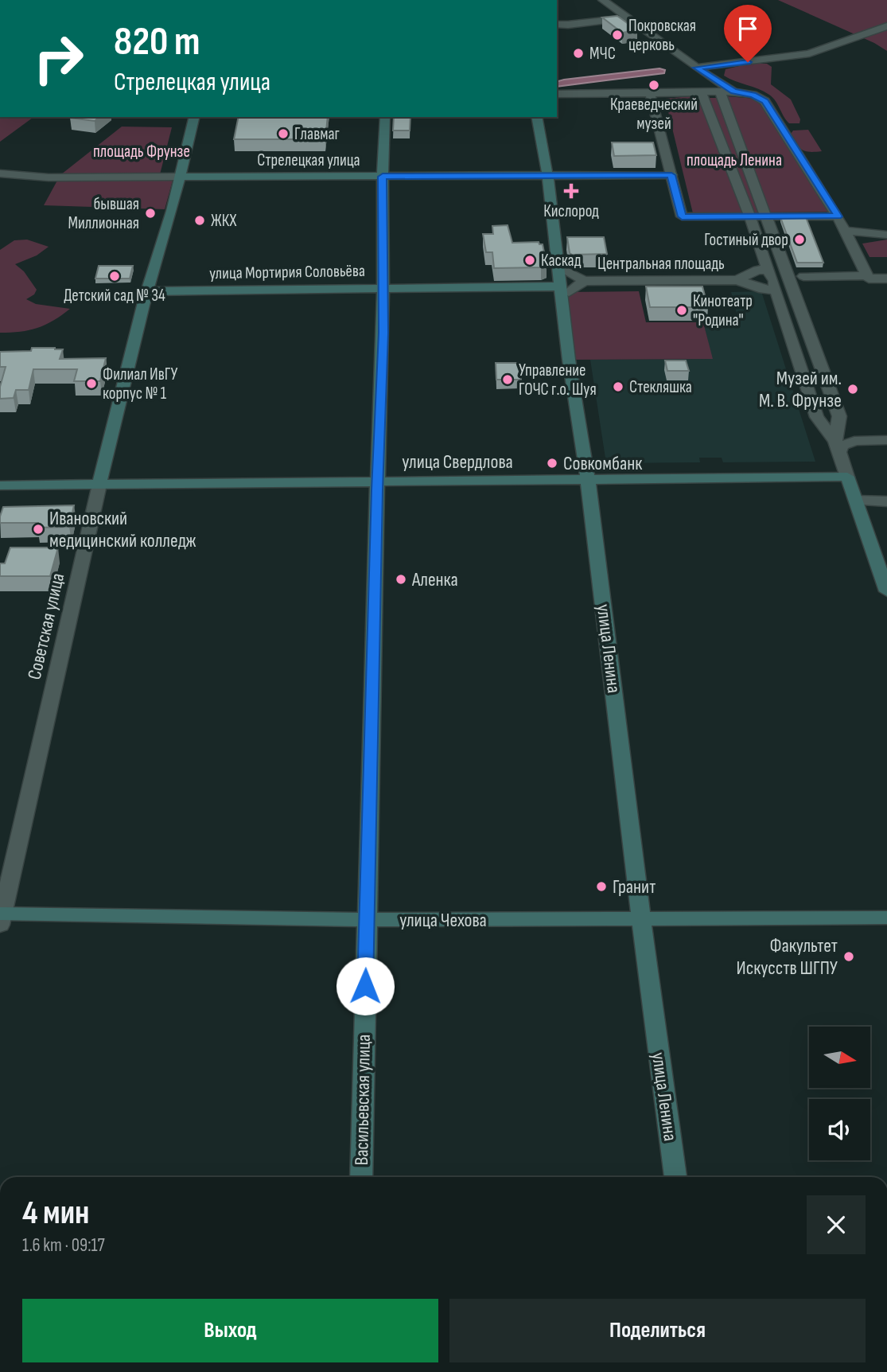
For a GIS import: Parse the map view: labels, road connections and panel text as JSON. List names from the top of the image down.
{
  "streets": {
    "street": [
      "Стрелецкая улица",
      "Центральная площадь",
      "улица Мортирия Соловьёва",
      "улица Свердлова",
      "Советская улица",
      "улица Ленина",
      "улица Чехова",
      "Васильевская улица"
    ]
  },
  "crossings": [
    ["Стрелецкая улица", "Советская улица"],
    ["Стрелецкая улица", "улица Ленина"],
    ["Стрелецкая улица", "Васильевская улица"],
    ["Центральная площадь", "улица Мортирия Соловьёва"],
    ["Центральная площадь", "улица Ленина"],
    ["улица Мортирия Соловьёва", "Советская улица"],
    ["улица Мортирия Соловьёва", "улица Ленина"],
    ["улица Мортирия Соловьёва", "Васильевская улица"],
    ["улица Свердлова", "Советская улица"],
    ["улица Свердлова", "улица Ленина"],
    ["улица Свердлова", "Васильевская улица"],
    ["Советская улица", "улица Чехова"],
    ["улица Ленина", "улица Чехова"],
    ["улица Чехова", "Васильевская улица"]
  ],
  "parks": ["площадь Фрунзе", "площадь Ленина"],
  "places": {
    "other": [
      "Покровская церковь",
      "МЧС",
      "Краеведческий музей",
      "Главмаг",
      "бывшая Миллионная",
      "ЖКХ",
      "Гостиный двор",
      "Каскад",
      "Детский сад № 34",
      "Кинотеатр \"Родина\"",
      "Управление ГОЧС г.о. Шуя",
      "Филиал ИвГУ корпус № 1",
      "Стекляшка",
      "Музей им. М. В. Фрунзе",
      "Совкомбанк",
      "Ивановский медицинский колледж",
      "Аленка",
      "Гранит",
      "Факультет Искусств ШГПУ"
    ],
    "health": ["Кислород"]
  },
  "north": "right",
  "page": {
    "turn": ["820 m", "Стрелецкая улица"],
    "heading": ["4 мин", "1.6 km · 09:17"],
    "buttons": ["Выход", "Поделиться"]
  }
}
